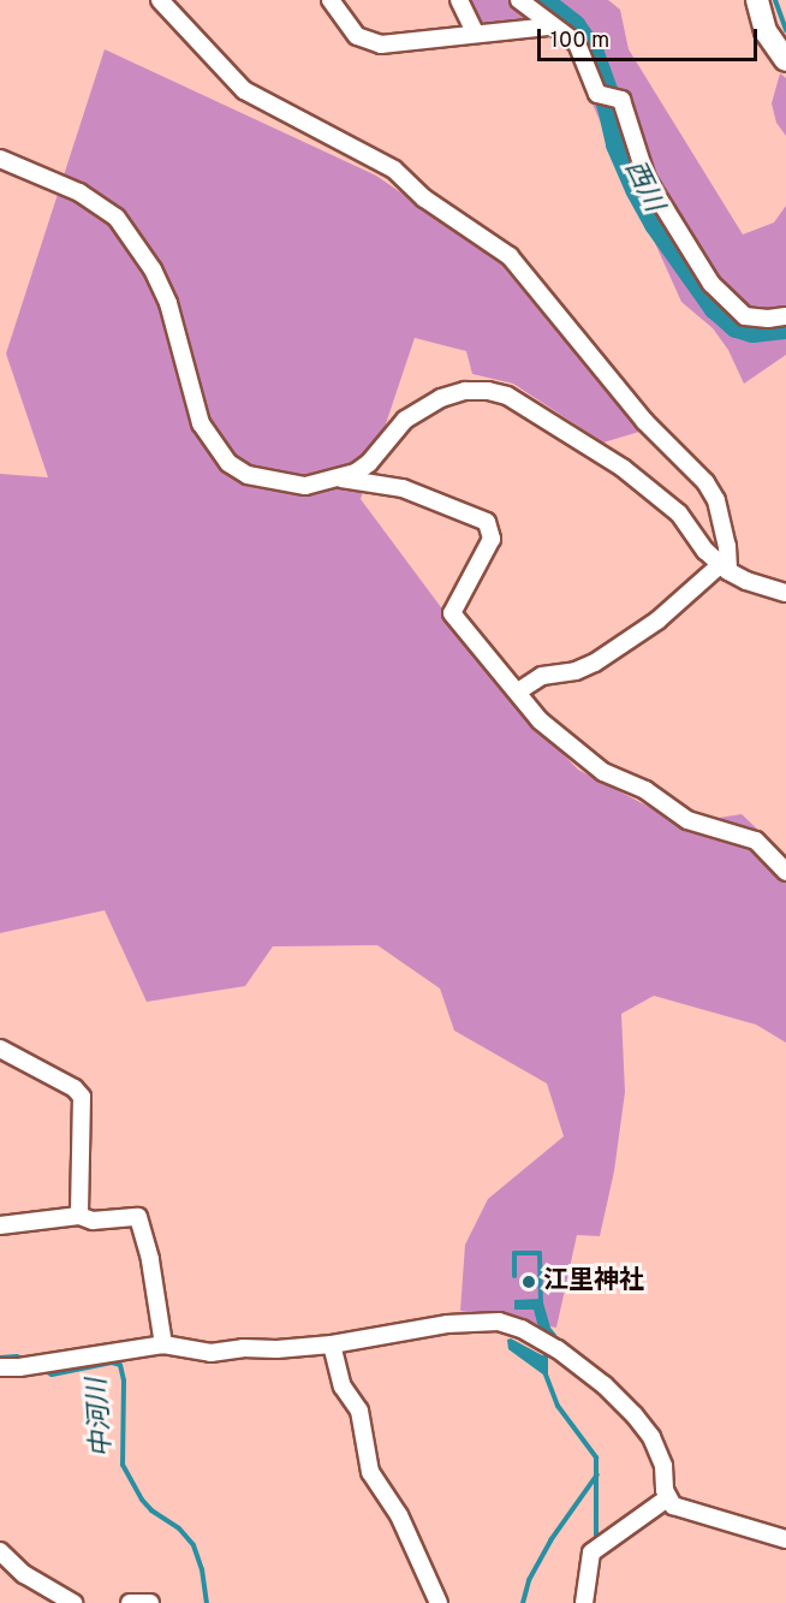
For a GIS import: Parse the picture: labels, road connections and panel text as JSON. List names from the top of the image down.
{
  "water": ["西川", "中河川"],
  "places": ["江里神社"],
  "scale_bar": "100 m"
}
